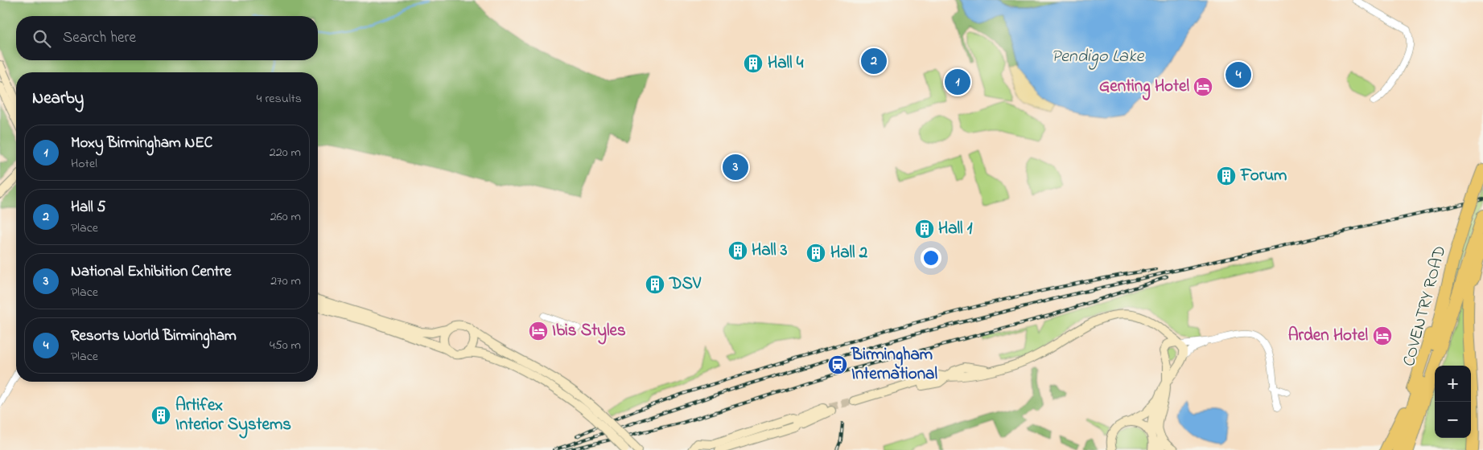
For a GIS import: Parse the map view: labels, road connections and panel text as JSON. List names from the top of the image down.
{
  "streets": {
    "highway": ["COVENTRY ROAD"]
  },
  "water": ["Pendigo Lake"],
  "places": {
    "building": [
      "Hall 4",
      "Forum",
      "Hall 1",
      "Hall 3",
      "Hall 2",
      "DSV",
      "Artifex Interior Systems"
    ],
    "hotel": ["Genting Hotel", "Ibis Styles", "Arden Hotel"],
    "station": ["Birmingham International"]
  },
  "page": {
    "search": "Search here",
    "pins": [
      "2",
      "4",
      "1",
      "3"
    ],
    "heading": ["Nearby", "4 results"],
    "list": [
      {
        "mark": "1",
        "name": "Moxy Birmingham NEC",
        "note": "Hotel",
        "value": "220 m"
      },
      {
        "mark": "2",
        "name": "Hall 5",
        "note": "Place",
        "value": "260 m"
      },
      {
        "mark": "3",
        "name": "National Exhibition Centre",
        "note": "Place",
        "value": "270 m"
      },
      {
        "mark": "4",
        "name": "Resorts World Birmingham",
        "note": "Place",
        "value": "450 m"
      }
    ],
    "map_buttons": ["+", "−"]
  }
}
